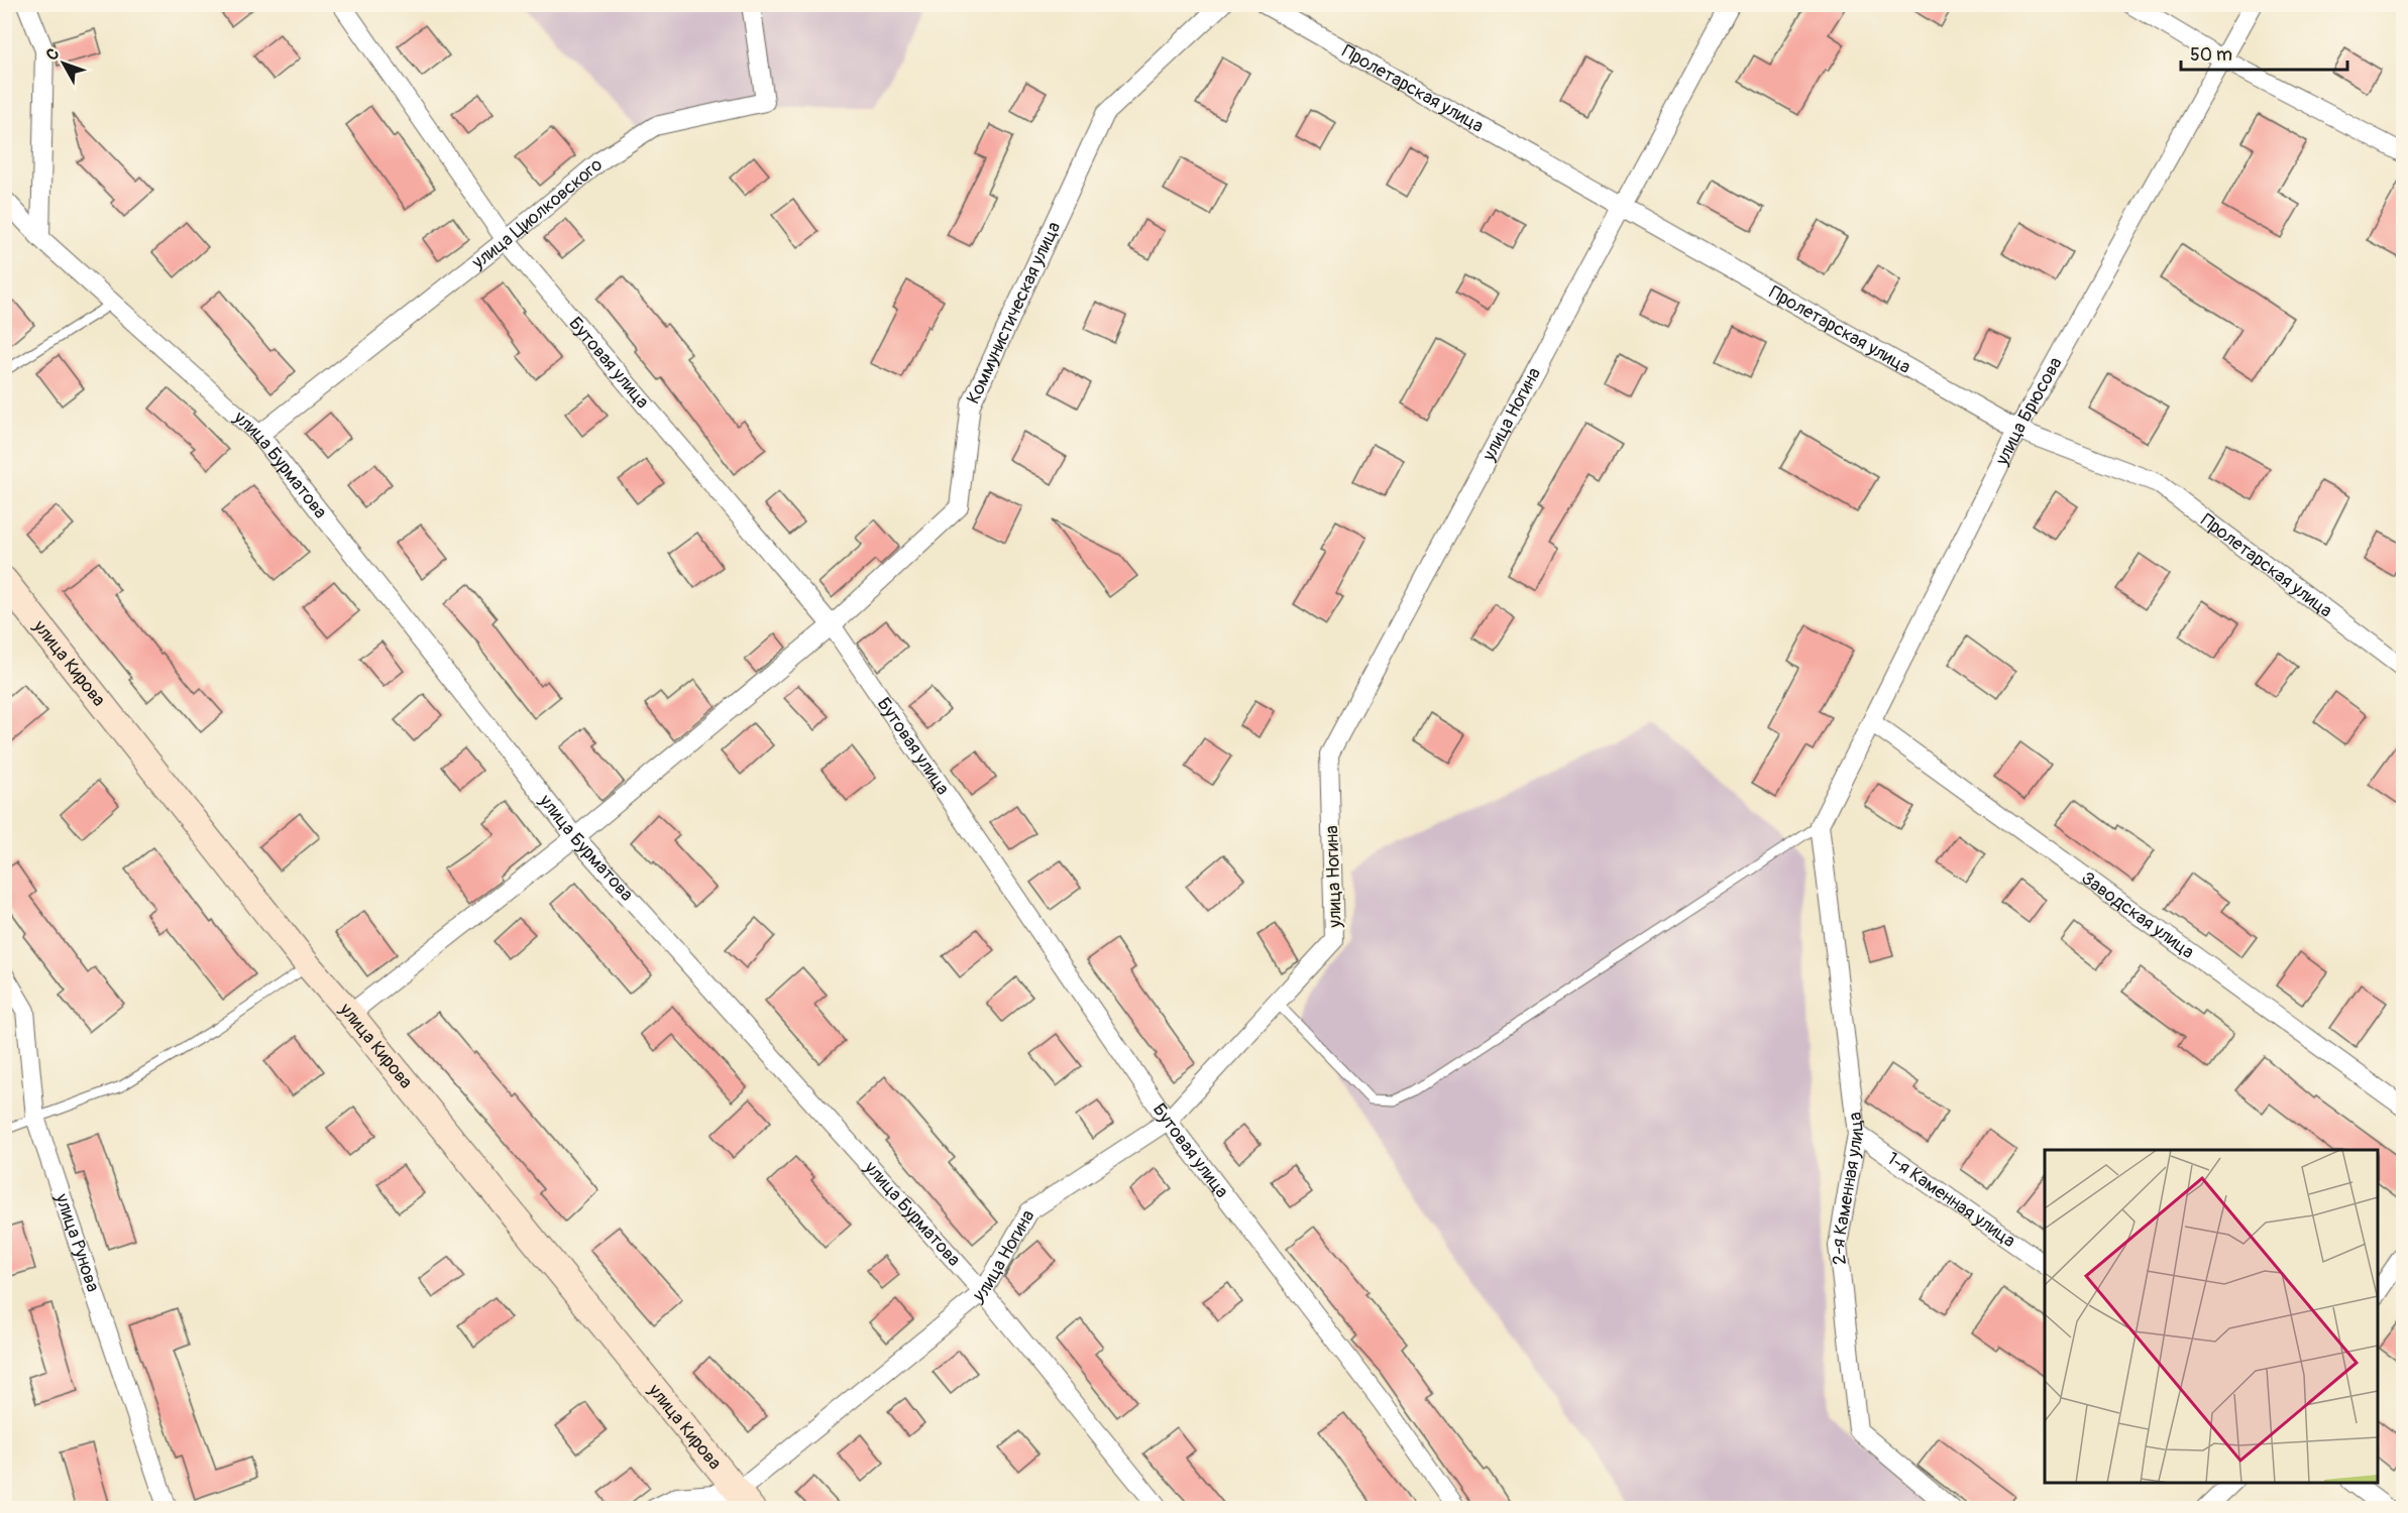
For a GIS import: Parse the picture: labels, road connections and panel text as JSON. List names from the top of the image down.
{
  "streets": {
    "main road": ["улица Кирова"],
    "street": [
      "Пролетарская улица",
      "улица Циолковского",
      "Коммунистическая улица",
      "Бутовая улица",
      "улица Брюсова",
      "улица Ногина",
      "улица Бурматова",
      "Заводская улица",
      "2-я Каменная улица",
      "1-я Каменная улица",
      "улица Рунова"
    ]
  },
  "crossings": [
    ["Пролетарская улица", "улица Брюсова"],
    ["Пролетарская улица", "улица Ногина"],
    ["улица Циолковского", "Бутовая улица"],
    ["улица Циолковского", "улица Бурматова"],
    ["Коммунистическая улица", "Бутовая улица"],
    ["Коммунистическая улица", "улица Бурматова"],
    ["Коммунистическая улица", "улица Кирова"],
    ["Бутовая улица", "улица Ногина"],
    ["улица Брюсова", "Заводская улица"],
    ["улица Брюсова", "2-я Каменная улица"],
    ["улица Ногина", "улица Бурматова"],
    ["улица Ногина", "улица Кирова"],
    ["2-я Каменная улица", "1-я Каменная улица"]
  ],
  "scale_bar": "50 m",
  "north": "top left"
}
